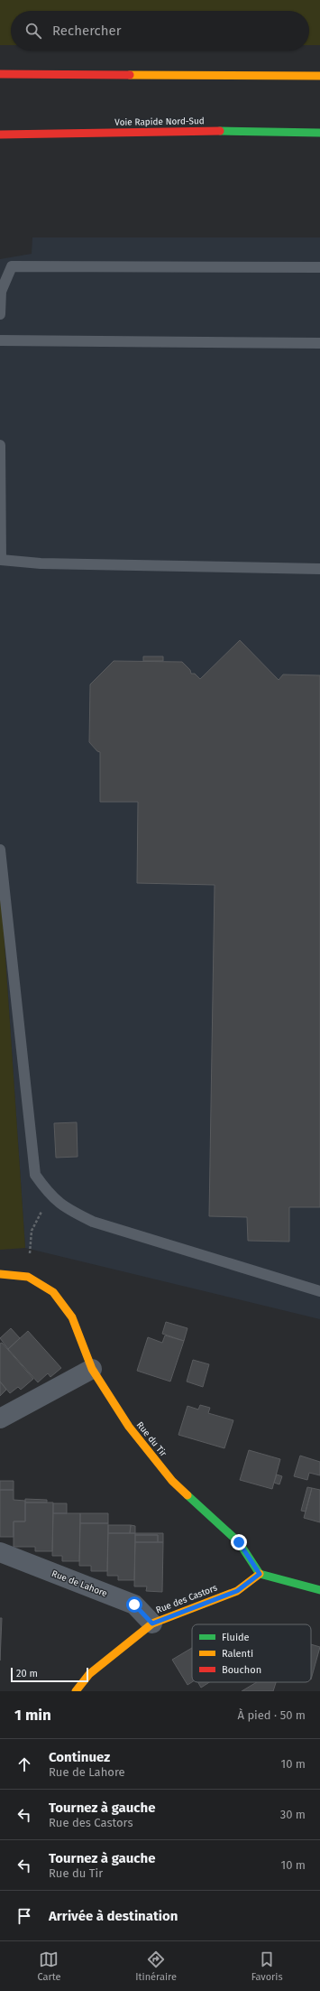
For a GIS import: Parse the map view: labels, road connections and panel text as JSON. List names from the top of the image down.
{
  "streets": {
    "main road": ["Voie Rapide Nord-Sud", "Rue du Tir", "Rue des Castors"],
    "street": ["Rue de Lahore"]
  },
  "crossings": [
    ["Rue du Tir", "Rue des Castors"],
    ["Rue de Lahore", "Rue des Castors"]
  ],
  "legend": ["Fluide", "Ralenti", "Bouchon"],
  "scale_bar": "20 m",
  "page": {
    "search": "Rechercher",
    "scale": "20 m",
    "heading": ["1 min", "À pied · 50 m"],
    "list": [
      ["Continuez", "Rue de Lahore", "10 m"],
      ["Tournez à gauche", "Rue des Castors", "30 m"],
      ["Tournez à gauche", "Rue du Tir", "10 m"],
      "Arrivée à destination"
    ],
    "nav": ["Carte", "Itinéraire", "Favoris"]
  }
}
